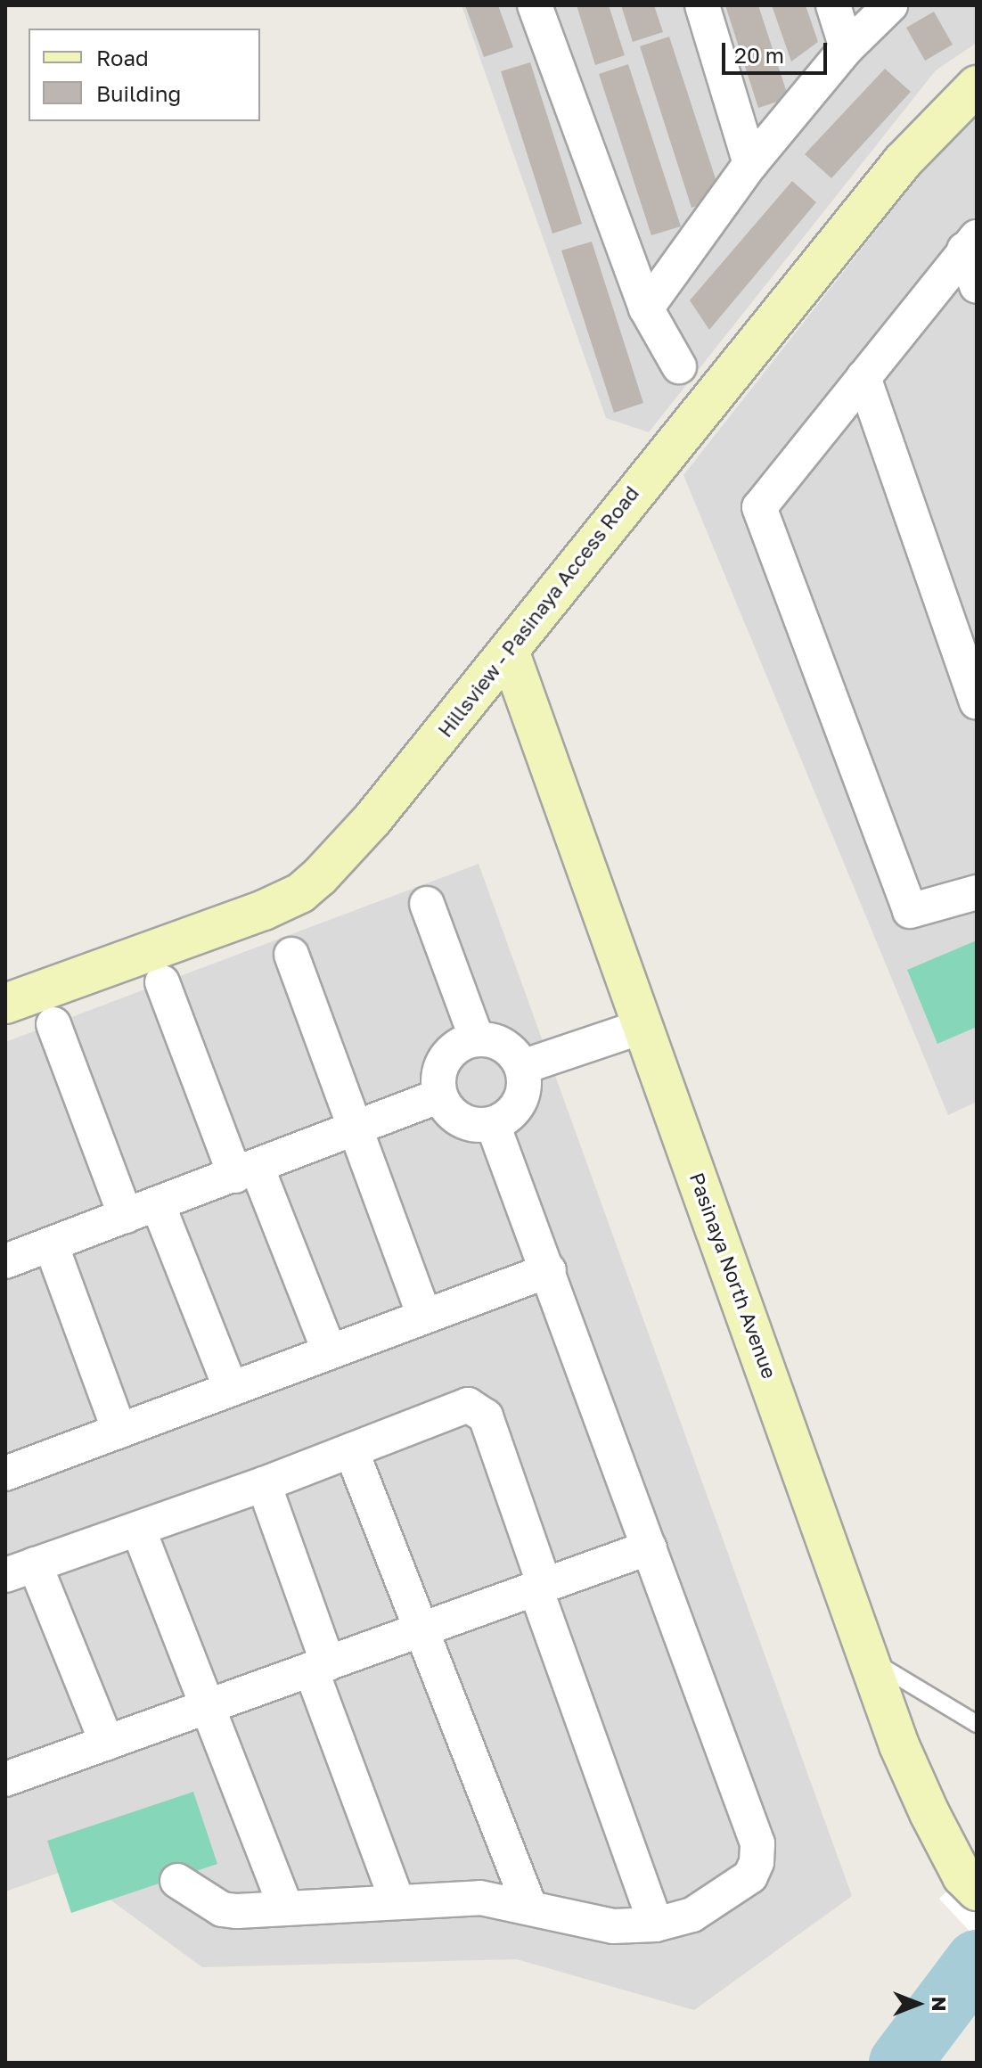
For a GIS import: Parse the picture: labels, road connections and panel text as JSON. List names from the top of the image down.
{
  "streets": {
    "street": ["Hillsview - Pasinaya Access Road", "Pasinaya North Avenue"]
  },
  "crossings": [
    ["Hillsview - Pasinaya Access Road", "Pasinaya North Avenue"]
  ],
  "legend": ["Road", "Building"],
  "scale_bar": "20 m",
  "north": "right"
}
